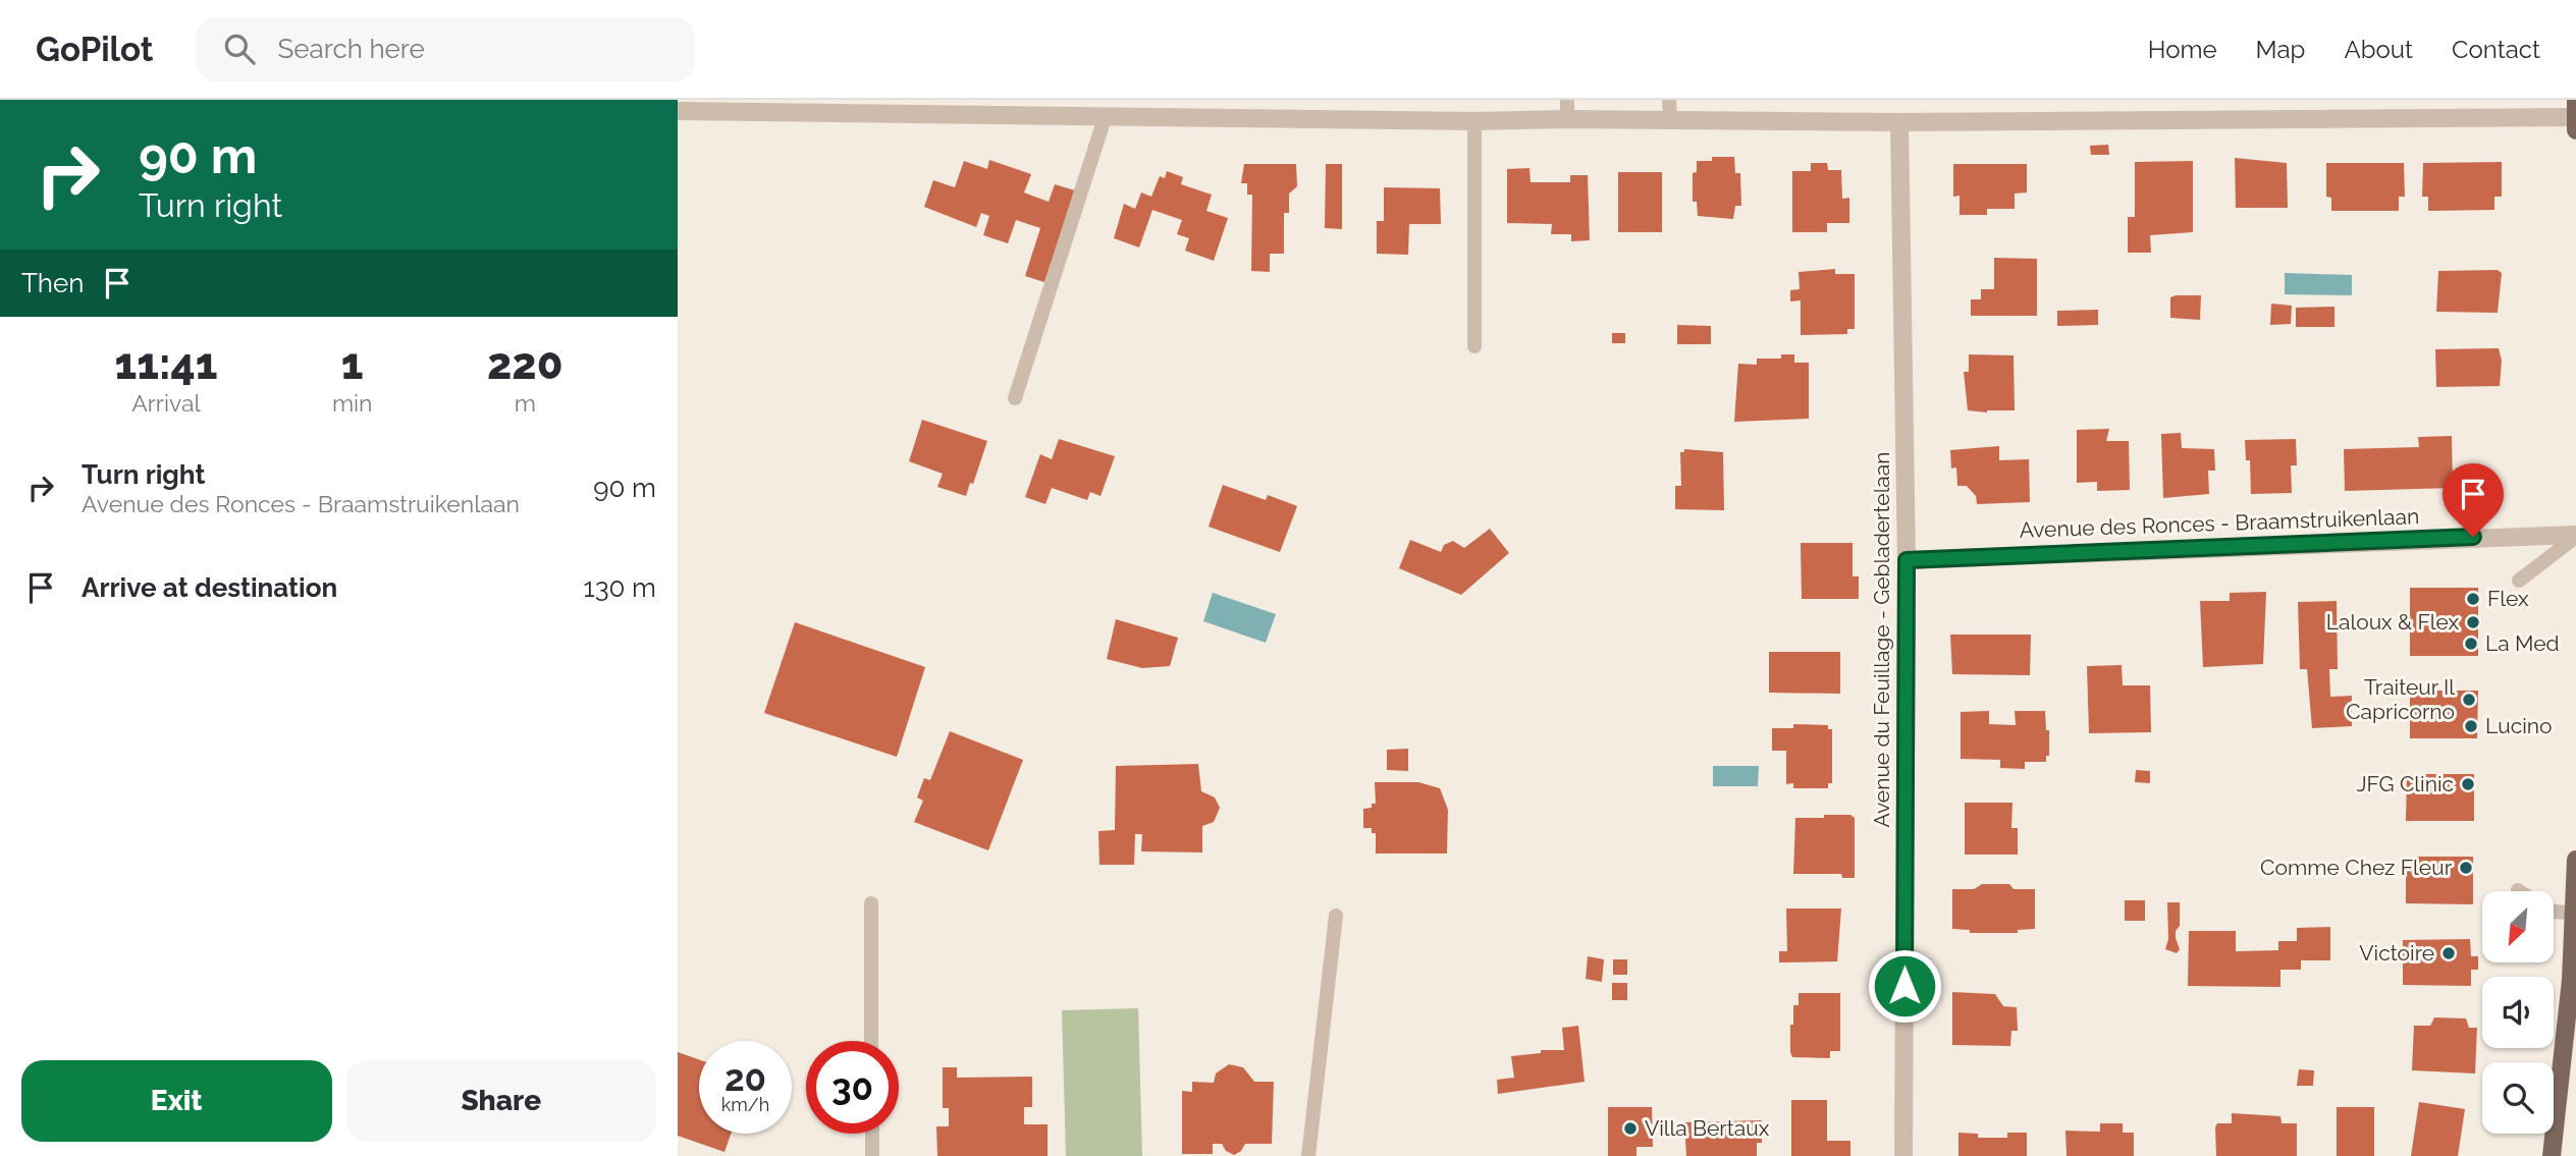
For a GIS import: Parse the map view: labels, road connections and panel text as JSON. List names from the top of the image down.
{
  "streets": {
    "street": ["Avenue des Ronces - Braamstruikenlaan", "Avenue du Feuillage - Gebladertelaan"]
  },
  "crossings": [
    ["Avenue des Ronces - Braamstruikenlaan", "Avenue du Feuillage - Gebladertelaan"]
  ],
  "places": [
    "Flex",
    "Laloux & Flex",
    "La Med",
    "Traiteur Il Capricorno",
    "Lucino",
    "JFG Clinic",
    "Comme Chez Fleur",
    "Victoire",
    "Villa Bertaux"
  ],
  "north": "bottom left",
  "page": {
    "header": "GoPilot",
    "search": "Search here",
    "nav": [
      "Home",
      "Map",
      "About",
      "Contact"
    ],
    "turn": ["90 m", "Turn right"],
    "then": "Then",
    "eta": [
      "11:41",
      "Arrival",
      "1",
      "min",
      "220",
      "m"
    ],
    "list": [
      {
        "name": "Turn right",
        "note": "Avenue des Ronces - Braamstruikenlaan",
        "value": "90 m"
      },
      {
        "name": "Arrive at destination",
        "value": "130 m"
      }
    ],
    "speed": "20 km/h",
    "limit": "30",
    "buttons": ["Exit", "Share"]
  }
}
